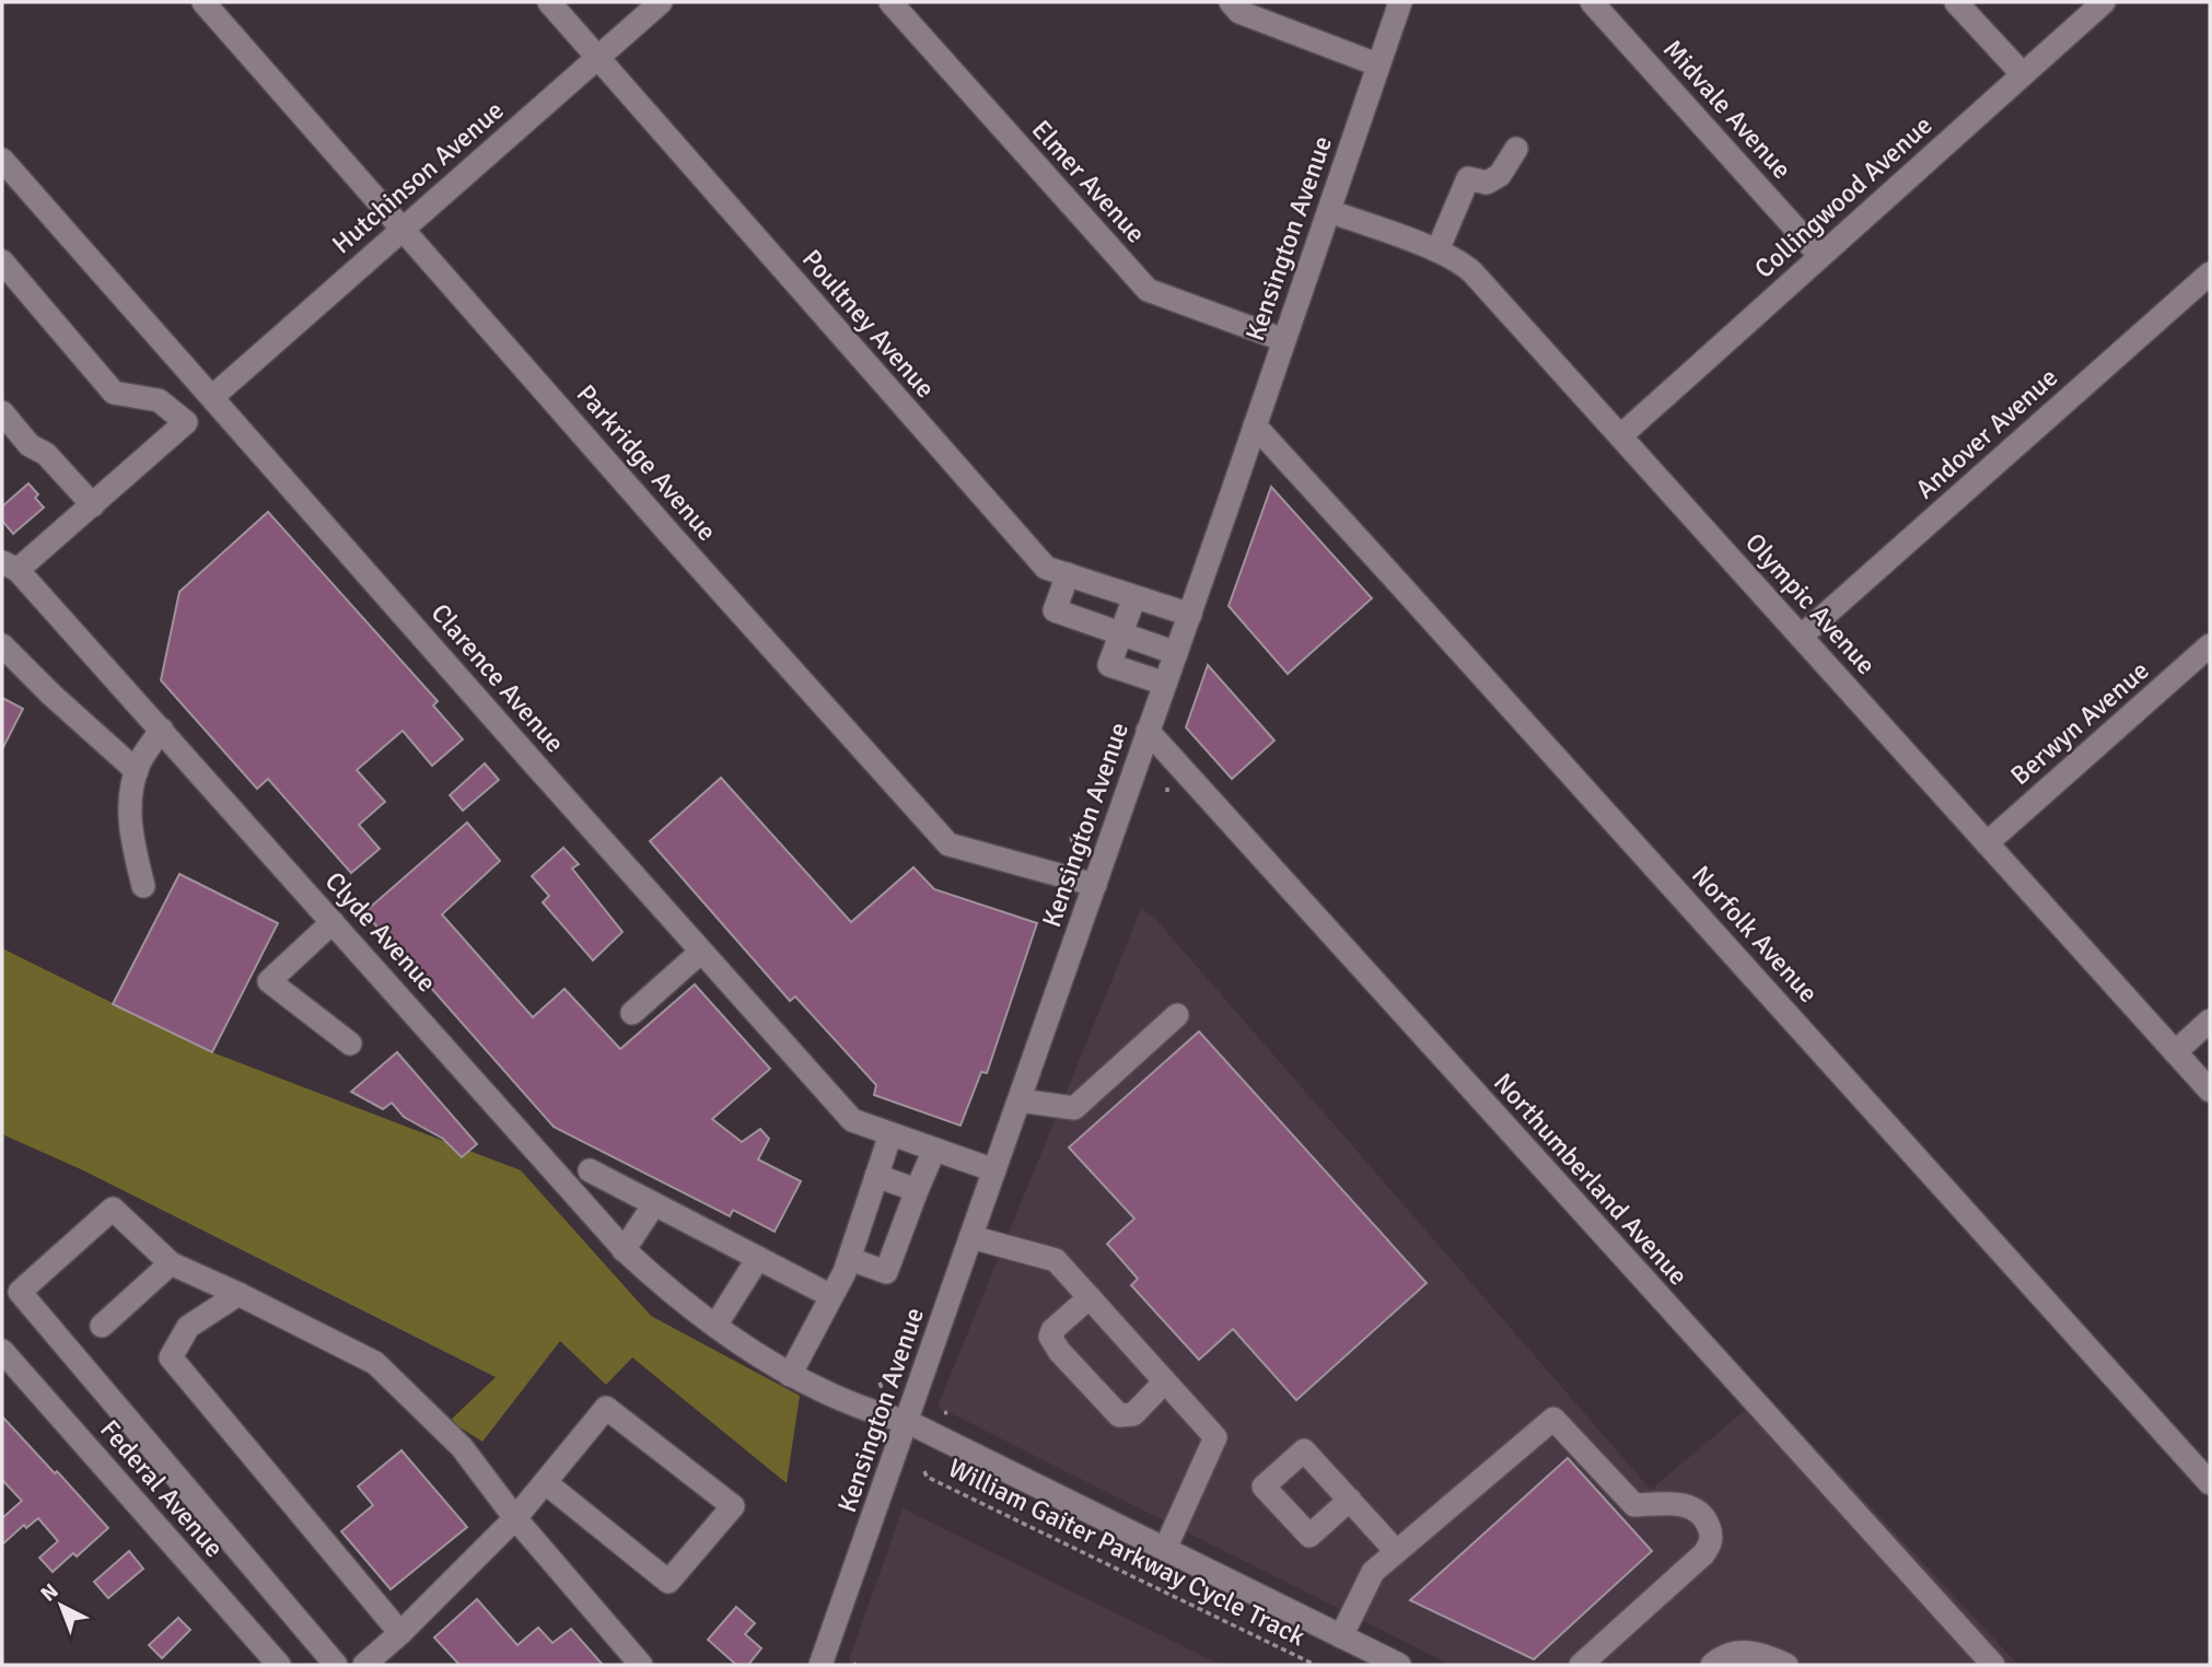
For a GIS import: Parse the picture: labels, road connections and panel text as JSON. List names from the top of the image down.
{
  "streets": {
    "street": [
      "Midvale Avenue",
      "Hutchinson Avenue",
      "Elmer Avenue",
      "Collingwood Avenue",
      "Kensington Avenue",
      "Poultney Avenue",
      "Andover Avenue",
      "Parkridge Avenue",
      "Olympic Avenue",
      "Clarence Avenue",
      "Berwyn Avenue",
      "Clyde Avenue",
      "Norfolk Avenue",
      "Northumberland Avenue",
      "Federal Avenue"
    ],
    "path": ["William Gaiter Parkway Cycle Track"]
  },
  "crossings": [
    ["Midvale Avenue", "Collingwood Avenue"],
    ["Hutchinson Avenue", "Poultney Avenue"],
    ["Hutchinson Avenue", "Parkridge Avenue"],
    ["Hutchinson Avenue", "Clarence Avenue"],
    ["Elmer Avenue", "Kensington Avenue"],
    ["Collingwood Avenue", "Olympic Avenue"],
    ["Kensington Avenue", "Poultney Avenue"],
    ["Kensington Avenue", "Parkridge Avenue"],
    ["Kensington Avenue", "Olympic Avenue"],
    ["Kensington Avenue", "Clarence Avenue"],
    ["Kensington Avenue", "Clyde Avenue"],
    ["Kensington Avenue", "Norfolk Avenue"],
    ["Kensington Avenue", "Northumberland Avenue"],
    ["Andover Avenue", "Olympic Avenue"],
    ["Olympic Avenue", "Berwyn Avenue"]
  ],
  "north": "top left"
}
